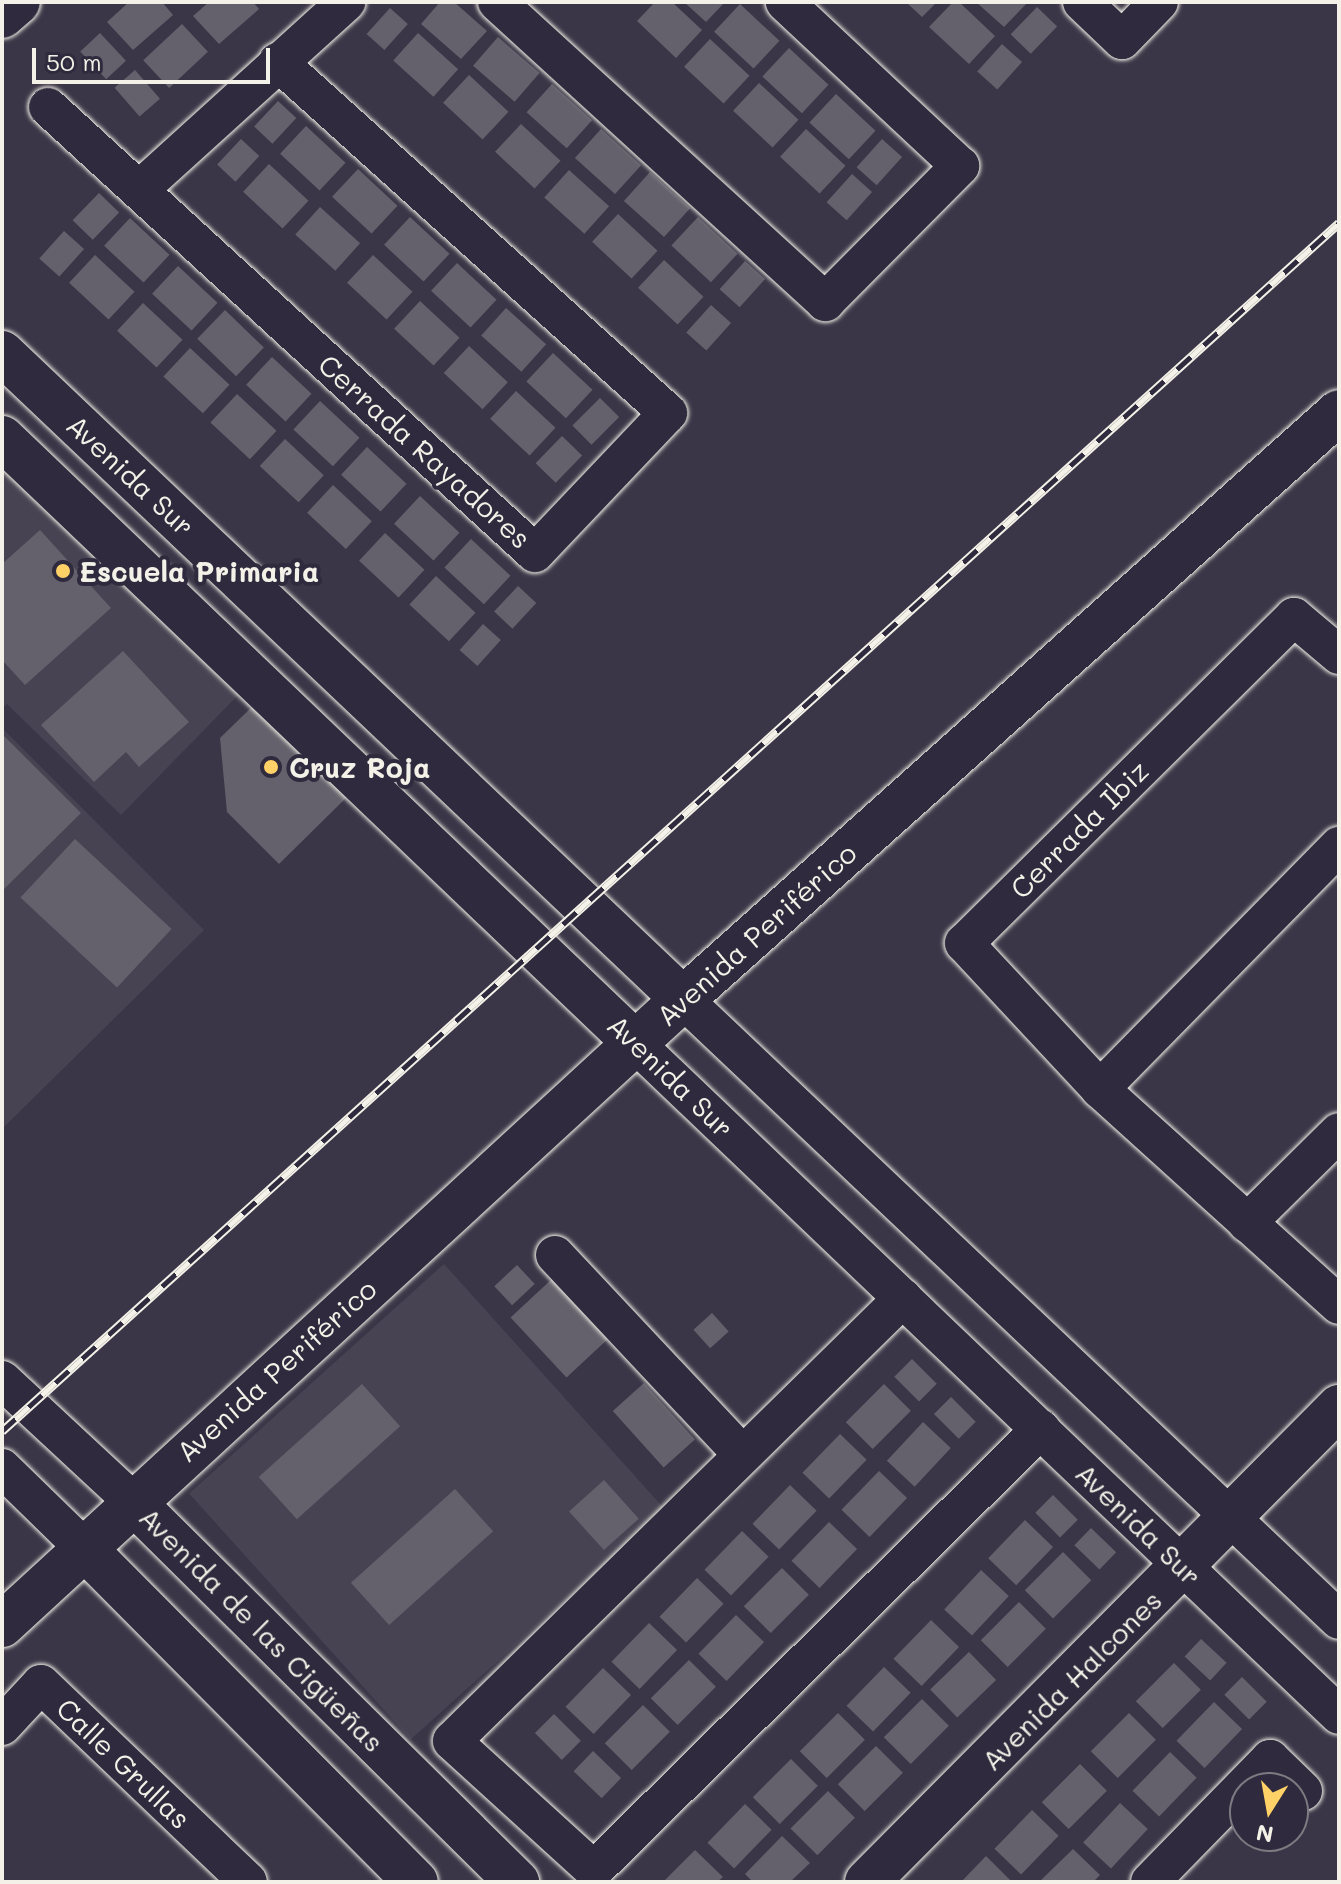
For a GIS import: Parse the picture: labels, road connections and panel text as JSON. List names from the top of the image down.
{
  "streets": {
    "main road": [
      "Avenida Sur",
      "Avenida Periférico",
      "Avenida de las Cigüeñas",
      "Avenida Halcones"
    ],
    "street": ["Cerrada Rayadores", "Cerrada Ibiz", "Calle Grullas"]
  },
  "crossings": [
    ["Avenida Sur", "Avenida Periférico"],
    ["Avenida Sur", "Avenida Halcones"],
    ["Avenida Periférico", "Avenida de las Cigüeñas"]
  ],
  "places": ["Escuela Primaria", "Cruz Roja"],
  "scale_bar": "50 m",
  "north": "bottom"
}
